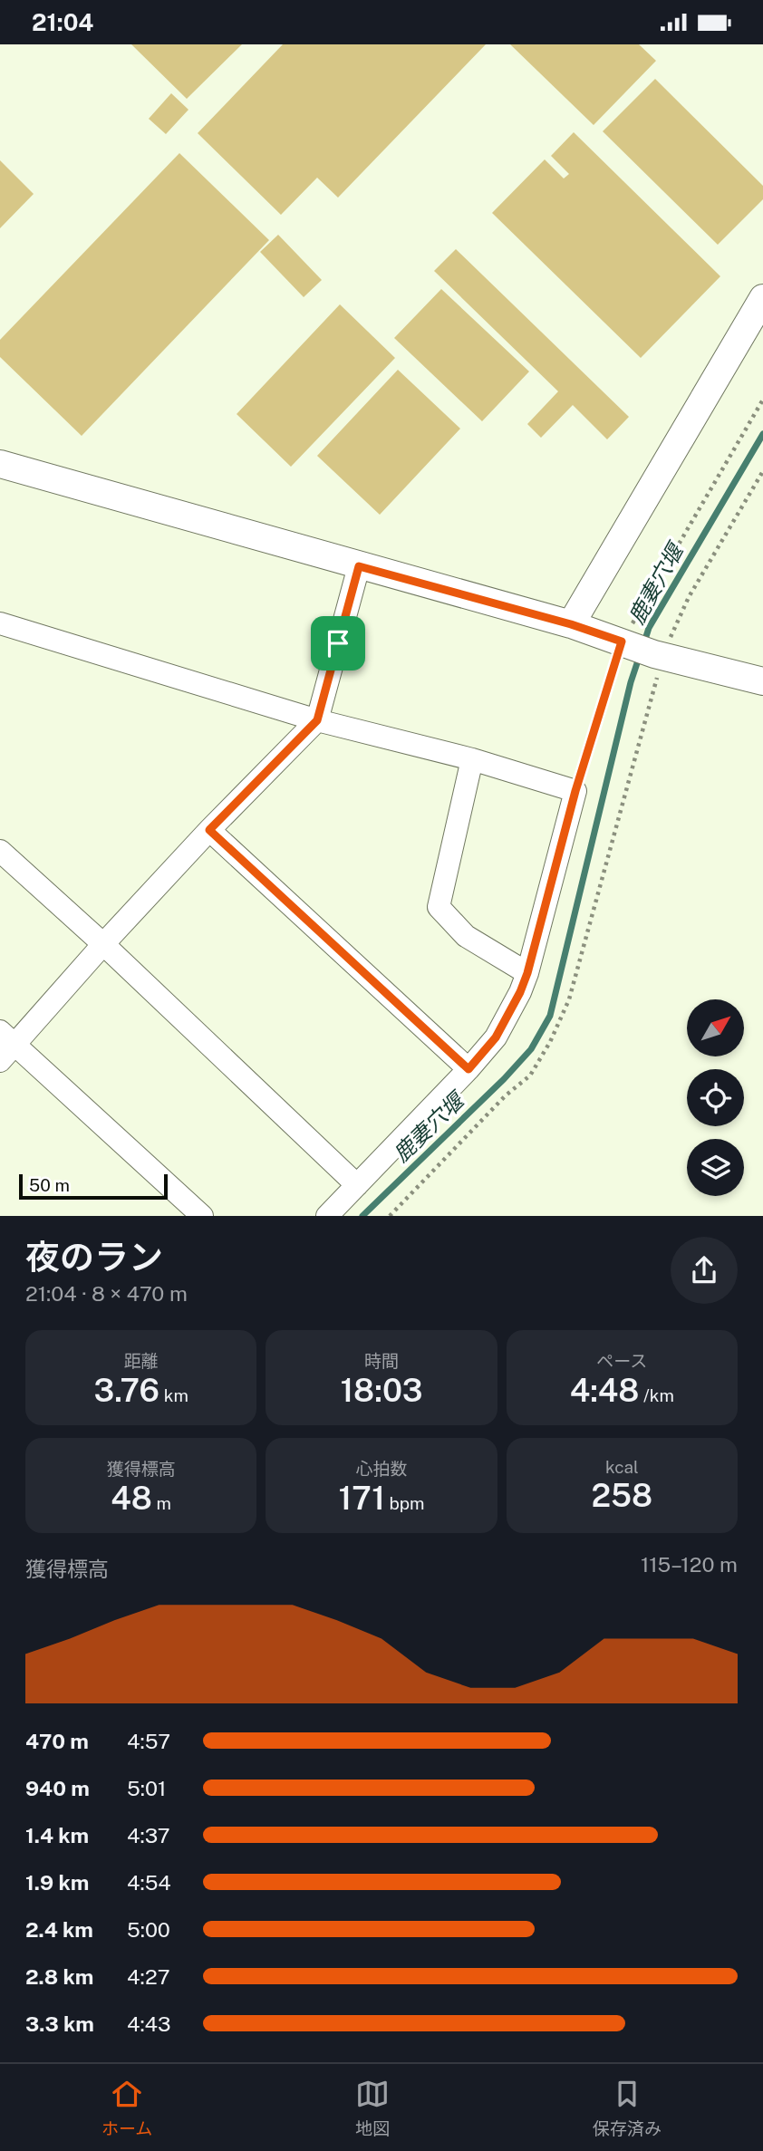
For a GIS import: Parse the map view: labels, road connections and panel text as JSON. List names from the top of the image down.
{
  "water": ["鹿妻穴堰"],
  "scale_bar": "50 m",
  "north": "top right",
  "page": {
    "status": "21:04",
    "scale": "50 m",
    "heading": ["夜のラン", "21:04 · 8 × 470 m"],
    "stats": [
      ["距離", "3.76 km"],
      ["時間", "18:03"],
      ["ペース", "4:48 /km"],
      ["獲得標高", "48 m"],
      ["心拍数", "171 bpm"],
      ["kcal", "258"]
    ],
    "chart": ["獲得標高", "115–120 m"],
    "list": [
      {
        "name": "470 m",
        "note": "4:57"
      },
      {
        "name": "940 m",
        "note": "5:01"
      },
      {
        "name": "1.4 km",
        "note": "4:37"
      },
      {
        "name": "1.9 km",
        "note": "4:54"
      },
      {
        "name": "2.4 km",
        "note": "5:00"
      },
      {
        "name": "2.8 km",
        "note": "4:27"
      },
      {
        "name": "3.3 km",
        "note": "4:43"
      }
    ],
    "tabs": ["ホーム", "地図", "保存済み"]
  }
}
